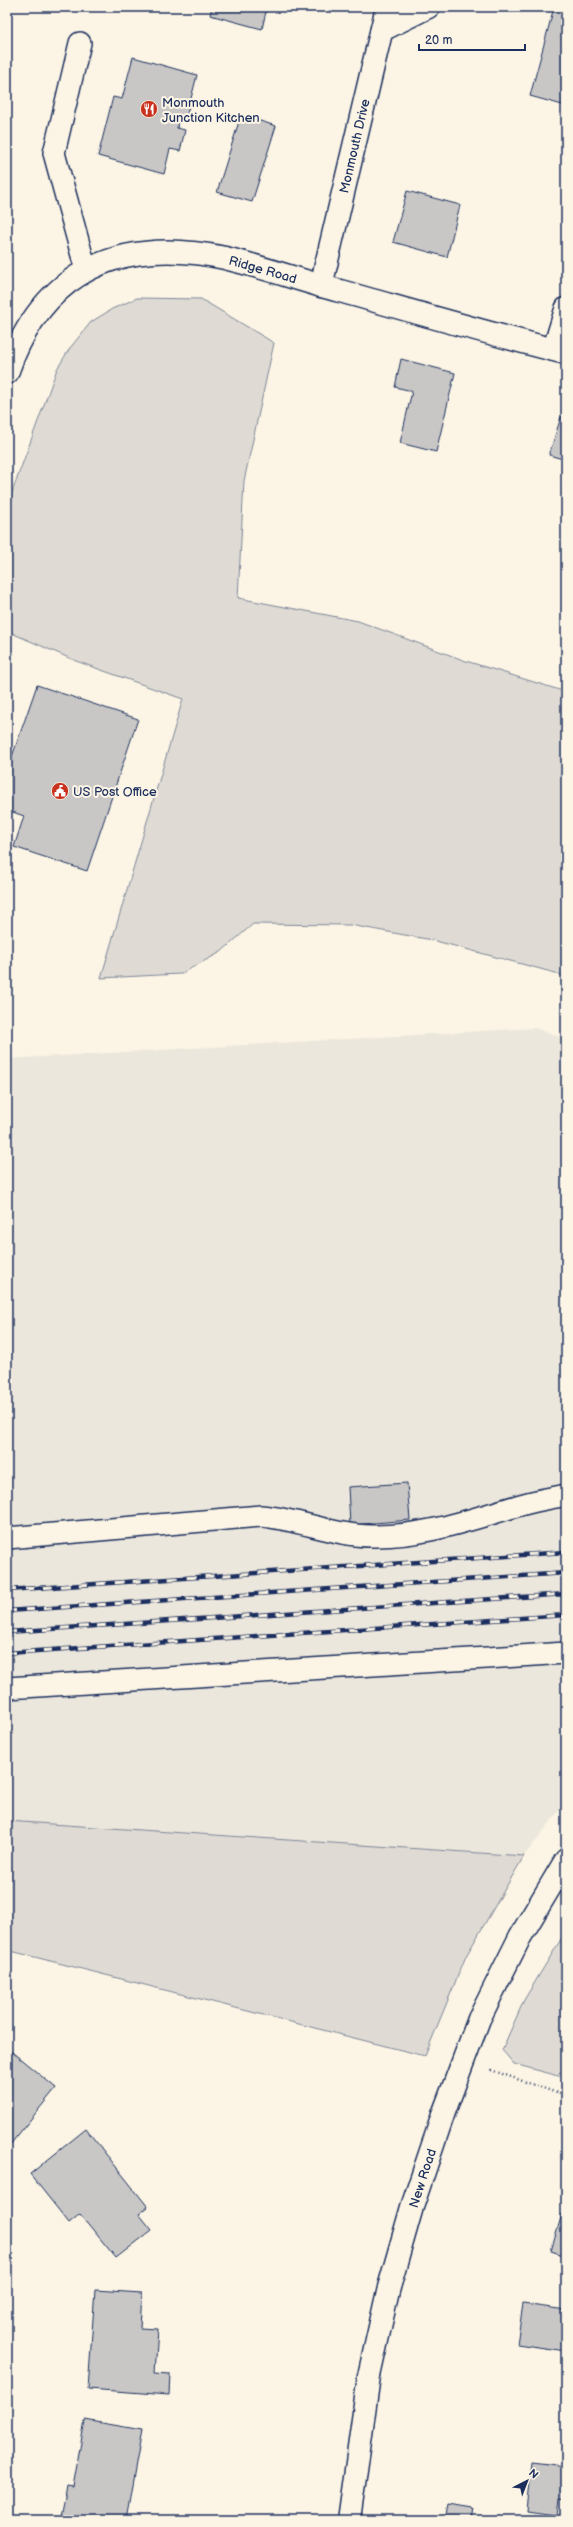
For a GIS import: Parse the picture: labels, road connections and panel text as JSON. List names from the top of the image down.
{
  "streets": {
    "street": ["Monmouth Drive", "Ridge Road", "New Road"]
  },
  "crossings": [
    ["Monmouth Drive", "Ridge Road"]
  ],
  "places": {
    "restaurant": ["Monmouth Junction Kitchen"],
    "public building": ["US Post Office"]
  },
  "scale_bar": "20 m",
  "north": "top right"
}
